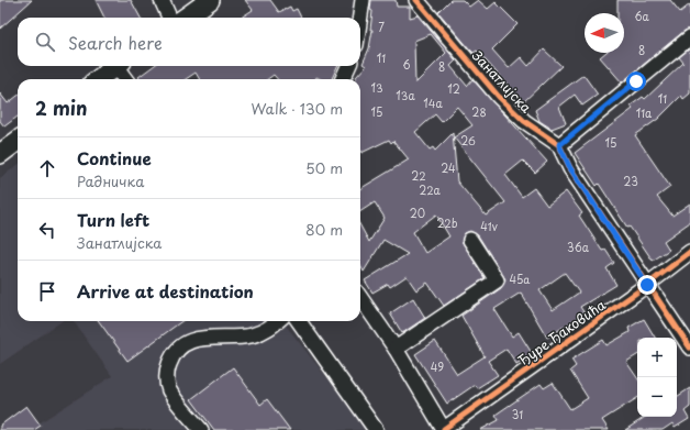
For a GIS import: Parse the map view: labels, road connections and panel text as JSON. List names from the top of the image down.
{
  "streets": {
    "street": ["Занатлијска", "Ђуре Ђаковића"]
  },
  "house_numbers": [
    "6a",
    "7",
    "8",
    "11",
    "6",
    "8",
    "13",
    "12",
    "13a",
    "11",
    "14a",
    "15",
    "28",
    "11a",
    "26",
    "15",
    "24",
    "22",
    "23",
    "22a",
    "20",
    "22b",
    "41v",
    "36a",
    "45a",
    "49",
    "31"
  ],
  "north": "left",
  "page": {
    "search": "Search here",
    "heading": ["2 min", "Walk · 130 m"],
    "list": [
      ["Continue", "Радничка", "50 m"],
      ["Turn left", "Занатлијска", "80 m"],
      "Arrive at destination"
    ],
    "map_buttons": ["+", "−"]
  }
}
